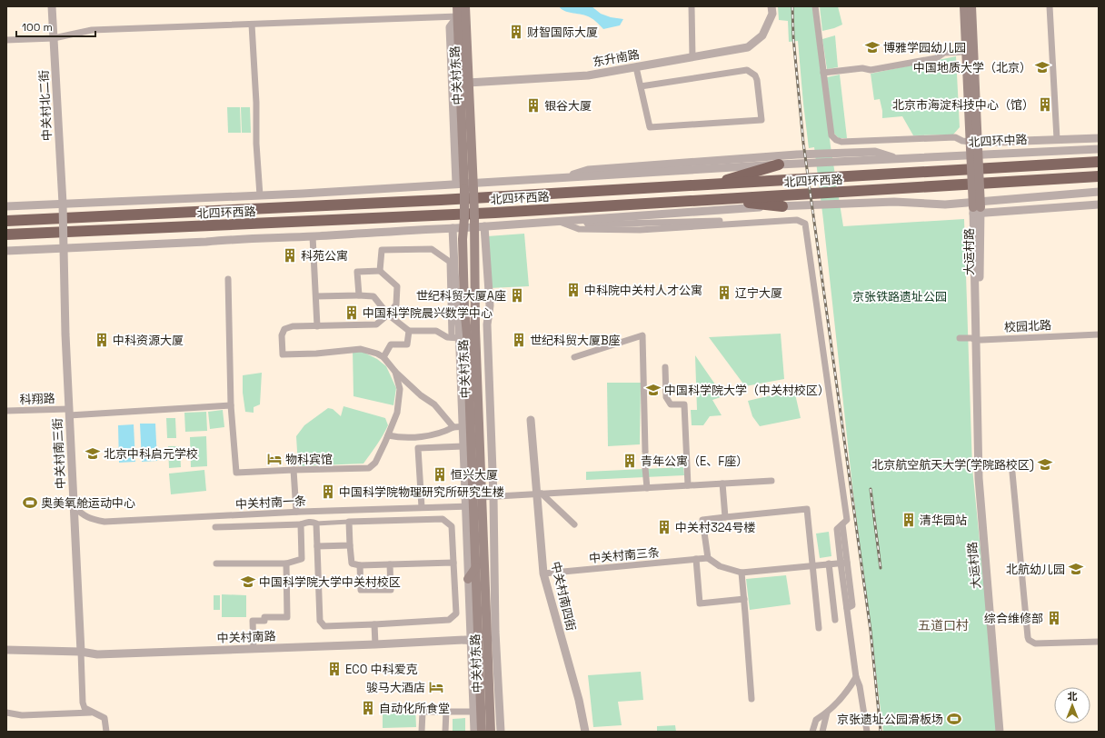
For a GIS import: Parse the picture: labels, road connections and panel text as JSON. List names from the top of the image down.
{
  "streets": {
    "highway": ["北四环西路"],
    "main road": ["中关村东路", "大运村路"],
    "street": [
      "东升南路",
      "中关村北二街",
      "北四环中路",
      "校园北路",
      "科翔路",
      "中关村南三街",
      "中关村南一条",
      "中关村南三条",
      "中关村南四街",
      "中关村南路"
    ]
  },
  "crossings": [
    ["东升南路", "中关村东路"],
    ["中关村东路", "北四环西路"],
    ["中关村东路", "中关村南一条"],
    ["中关村东路", "中关村南路"],
    ["中关村北二街", "北四环西路"],
    ["中关村北二街", "中关村南三街"],
    ["北四环中路", "北四环西路"],
    ["北四环西路", "中关村南三街"],
    ["大运村路", "校园北路"],
    ["科翔路", "中关村南三街"],
    ["中关村南三街", "中关村南一条"],
    ["中关村南三街", "中关村南路"],
    ["中关村南三条", "中关村南四街"]
  ],
  "districts": ["五道口村"],
  "parks": ["京张铁路遗址公园"],
  "places": {
    "building": [
      "财智国际大厦",
      "北京市海淀科技中心（馆）",
      "银谷大厦",
      "科苑公寓",
      "中科院中关村人才公寓",
      "辽宁大厦",
      "世纪科贸大厦A座",
      "中国科学院晨兴数学中心",
      "中科资源大厦",
      "世纪科贸大厦B座",
      "青年公寓（E、F座）",
      "恒兴大厦",
      "中国科学院物理研究所研究生楼",
      "清华园站",
      "中关村324号楼",
      "综合维修部",
      "ECO 中科爱克",
      "自动化所食堂"
    ],
    "school or university": [
      "博雅学园幼儿园",
      "中国地质大学（北京）",
      "中国科学院大学（中关村校区）",
      "北京中科启元学校",
      "北京航空航天大学(学院路校区)",
      "北航幼儿园",
      "中国科学院大学中关村校区"
    ],
    "hotel": ["物科宾馆", "骏马大酒店"],
    "sports": ["奥美氧舱运动中心", "京张遗址公园滑板场"]
  },
  "scale_bar": "100 m",
  "north": "top"
}
